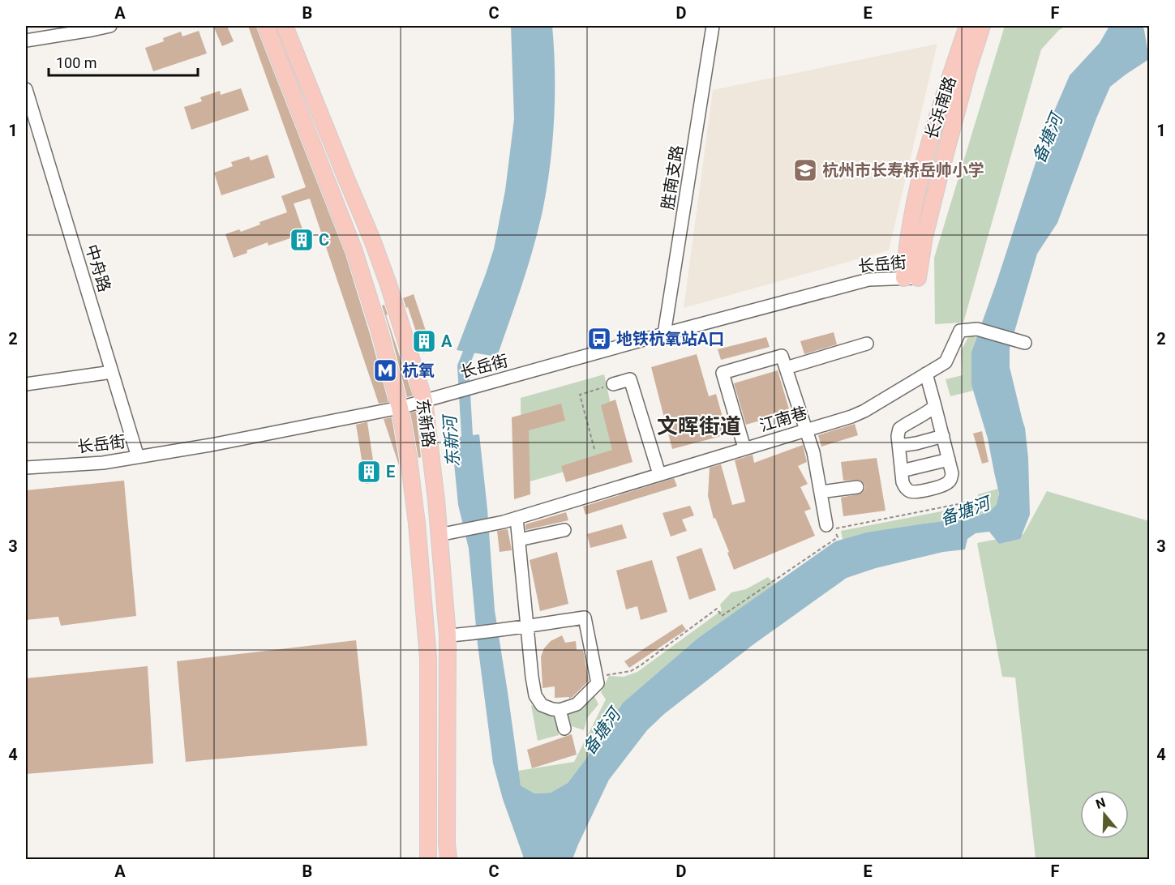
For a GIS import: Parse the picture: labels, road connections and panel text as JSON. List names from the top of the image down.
{
  "streets": {
    "main road": ["长浜南路", "东新路"],
    "street": [
      "胜南支路",
      "长岳街",
      "中舟路",
      "江南巷"
    ]
  },
  "crossings": [
    ["长浜南路", "长岳街"],
    ["胜南支路", "长岳街"],
    ["长岳街", "中舟路"],
    ["长岳街", "东新路"],
    ["江南巷", "东新路"]
  ],
  "districts": ["文晖街道"],
  "water": ["备塘河", "东新河"],
  "places": {
    "school or university": ["杭州市长寿桥岳帅小学"],
    "building": ["C", "A", "E"],
    "bus stop": ["地铁杭氧站A口"],
    "metro station": ["杭氧"]
  },
  "scale_bar": "100 m",
  "north": "top",
  "grid": {
    "columns": [
      "A",
      "B",
      "C",
      "D",
      "E",
      "F"
    ],
    "rows": [
      "1",
      "2",
      "3",
      "4"
    ]
  }
}
